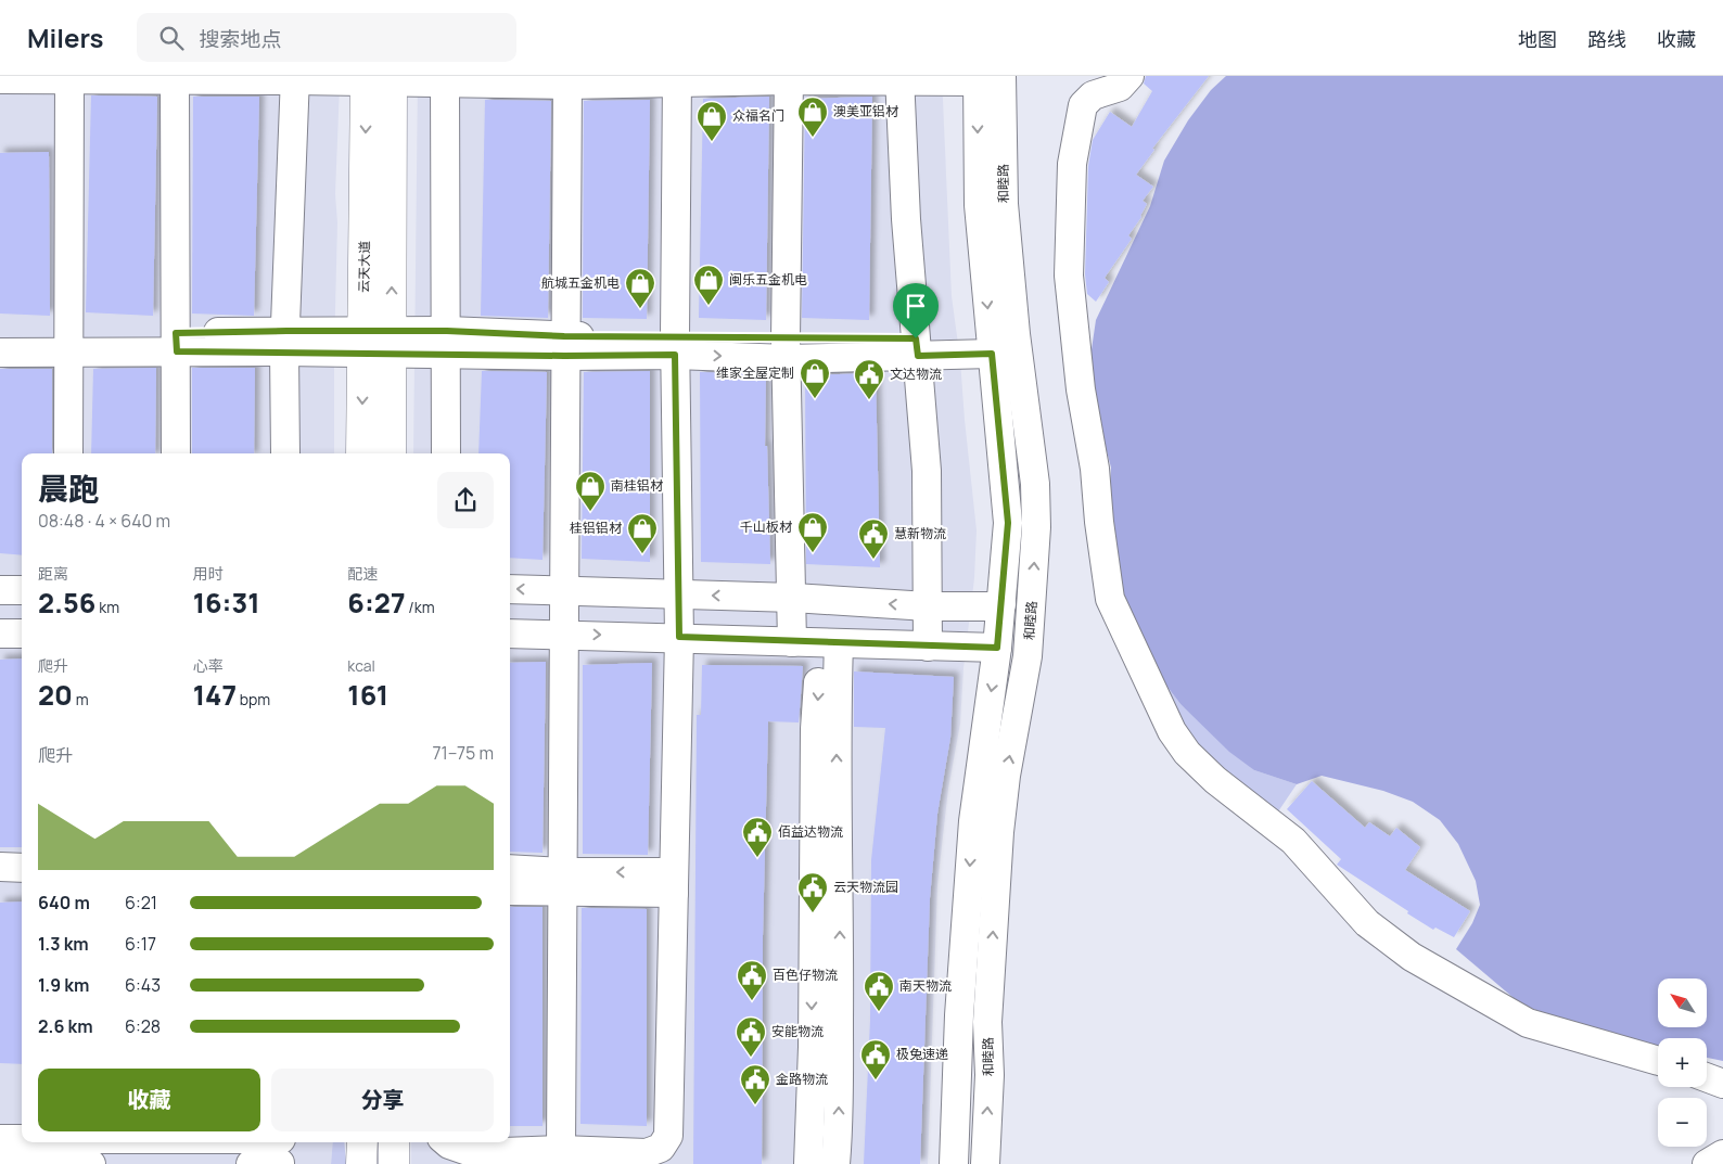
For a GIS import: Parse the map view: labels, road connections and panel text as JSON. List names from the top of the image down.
{
  "streets": {
    "main road": ["云天大道"],
    "street": ["和睦路"]
  },
  "places": {
    "shop": [
      "澳美亚铝材",
      "众福名门",
      "闽乐五金机电",
      "航城五金机电",
      "维家全屋定制",
      "南桂铝材",
      "千山板材",
      "桂铝铝材"
    ],
    "public building": [
      "文达物流",
      "慧新物流",
      "佰益达物流",
      "云天物流园",
      "百色仔物流",
      "南天物流",
      "安能物流",
      "极兔速递",
      "金路物流"
    ]
  },
  "north": "top left",
  "page": {
    "header": "Milers",
    "search": "搜索地点",
    "nav": ["地图", "路线", "收藏"],
    "heading": ["晨跑", "08:48 · 4 × 640 m"],
    "stats": [
      ["距离", "2.56 km"],
      ["用时", "16:31"],
      ["配速", "6:27 /km"],
      ["爬升", "20 m"],
      ["心率", "147 bpm"],
      ["kcal", "161"]
    ],
    "chart": ["爬升", "71–75 m"],
    "list": [
      {
        "name": "640 m",
        "note": "6:21"
      },
      {
        "name": "1.3 km",
        "note": "6:17"
      },
      {
        "name": "1.9 km",
        "note": "6:43"
      },
      {
        "name": "2.6 km",
        "note": "6:28"
      }
    ],
    "map_buttons": ["+", "−"],
    "buttons": ["收藏", "分享"]
  }
}
